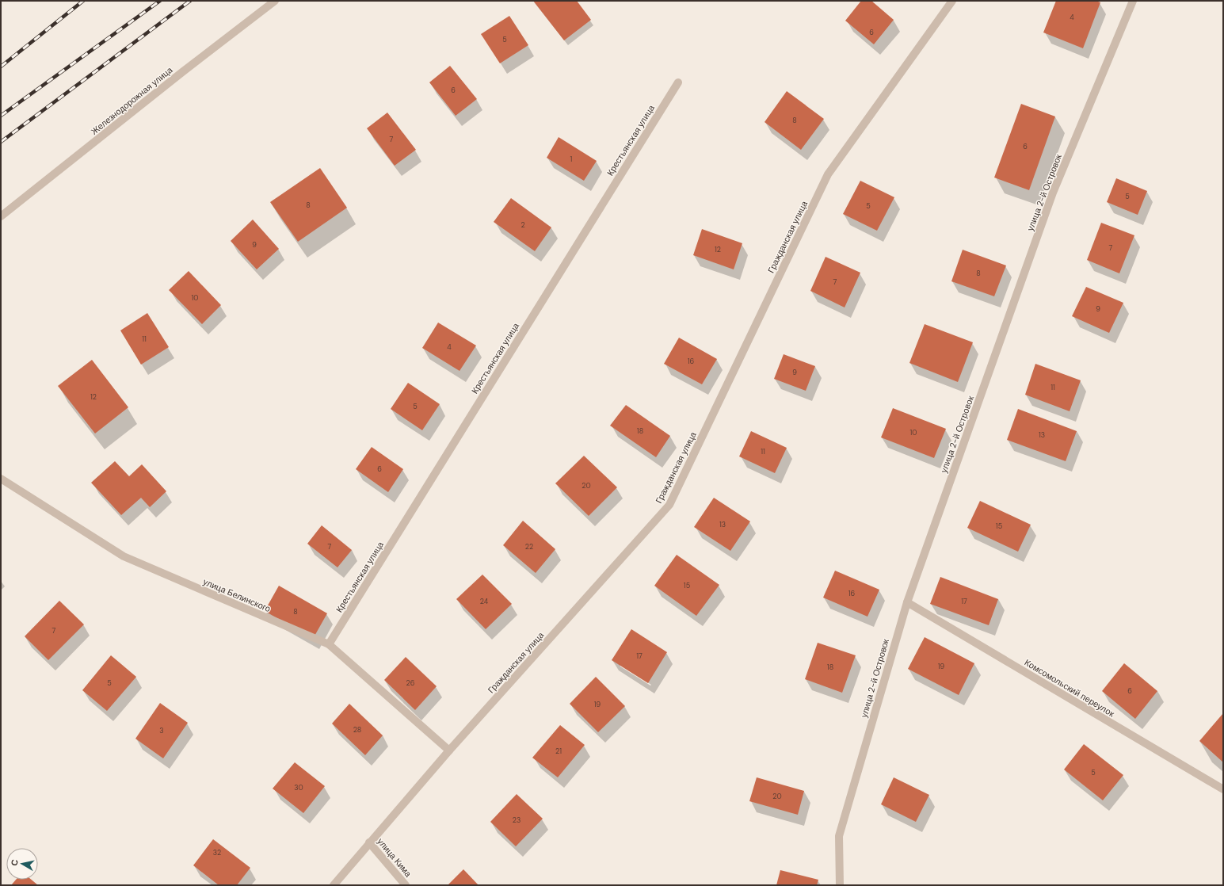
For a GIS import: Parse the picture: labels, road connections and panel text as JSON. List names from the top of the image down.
{
  "streets": {
    "street": [
      "Железнодорожная улица",
      "Крестьянская улица",
      "улица 2-й Островок",
      "Гражданская улица",
      "улица Белинского",
      "Комсомольский переулок",
      "улица Кима"
    ]
  },
  "crossings": [
    ["Крестьянская улица", "улица Белинского"],
    ["улица 2-й Островок", "Комсомольский переулок"],
    ["Гражданская улица", "улица Белинского"],
    ["Гражданская улица", "улица Кима"]
  ],
  "house_numbers": [
    "4",
    "6",
    "5",
    "6",
    "8",
    "7",
    "6",
    "1",
    "5",
    "8",
    "5",
    "2",
    "9",
    "7",
    "12",
    "8",
    "7",
    "10",
    "9",
    "11",
    "4",
    "16",
    "9",
    "11",
    "12",
    "5",
    "18",
    "10",
    "13",
    "11",
    "6",
    "20",
    "13",
    "15",
    "7",
    "22",
    "15",
    "16",
    "24",
    "17",
    "8",
    "7",
    "17",
    "19",
    "18",
    "5",
    "26",
    "6",
    "19",
    "28",
    "3",
    "21",
    "5",
    "30",
    "20",
    "23",
    "32"
  ],
  "north": "left"
}
